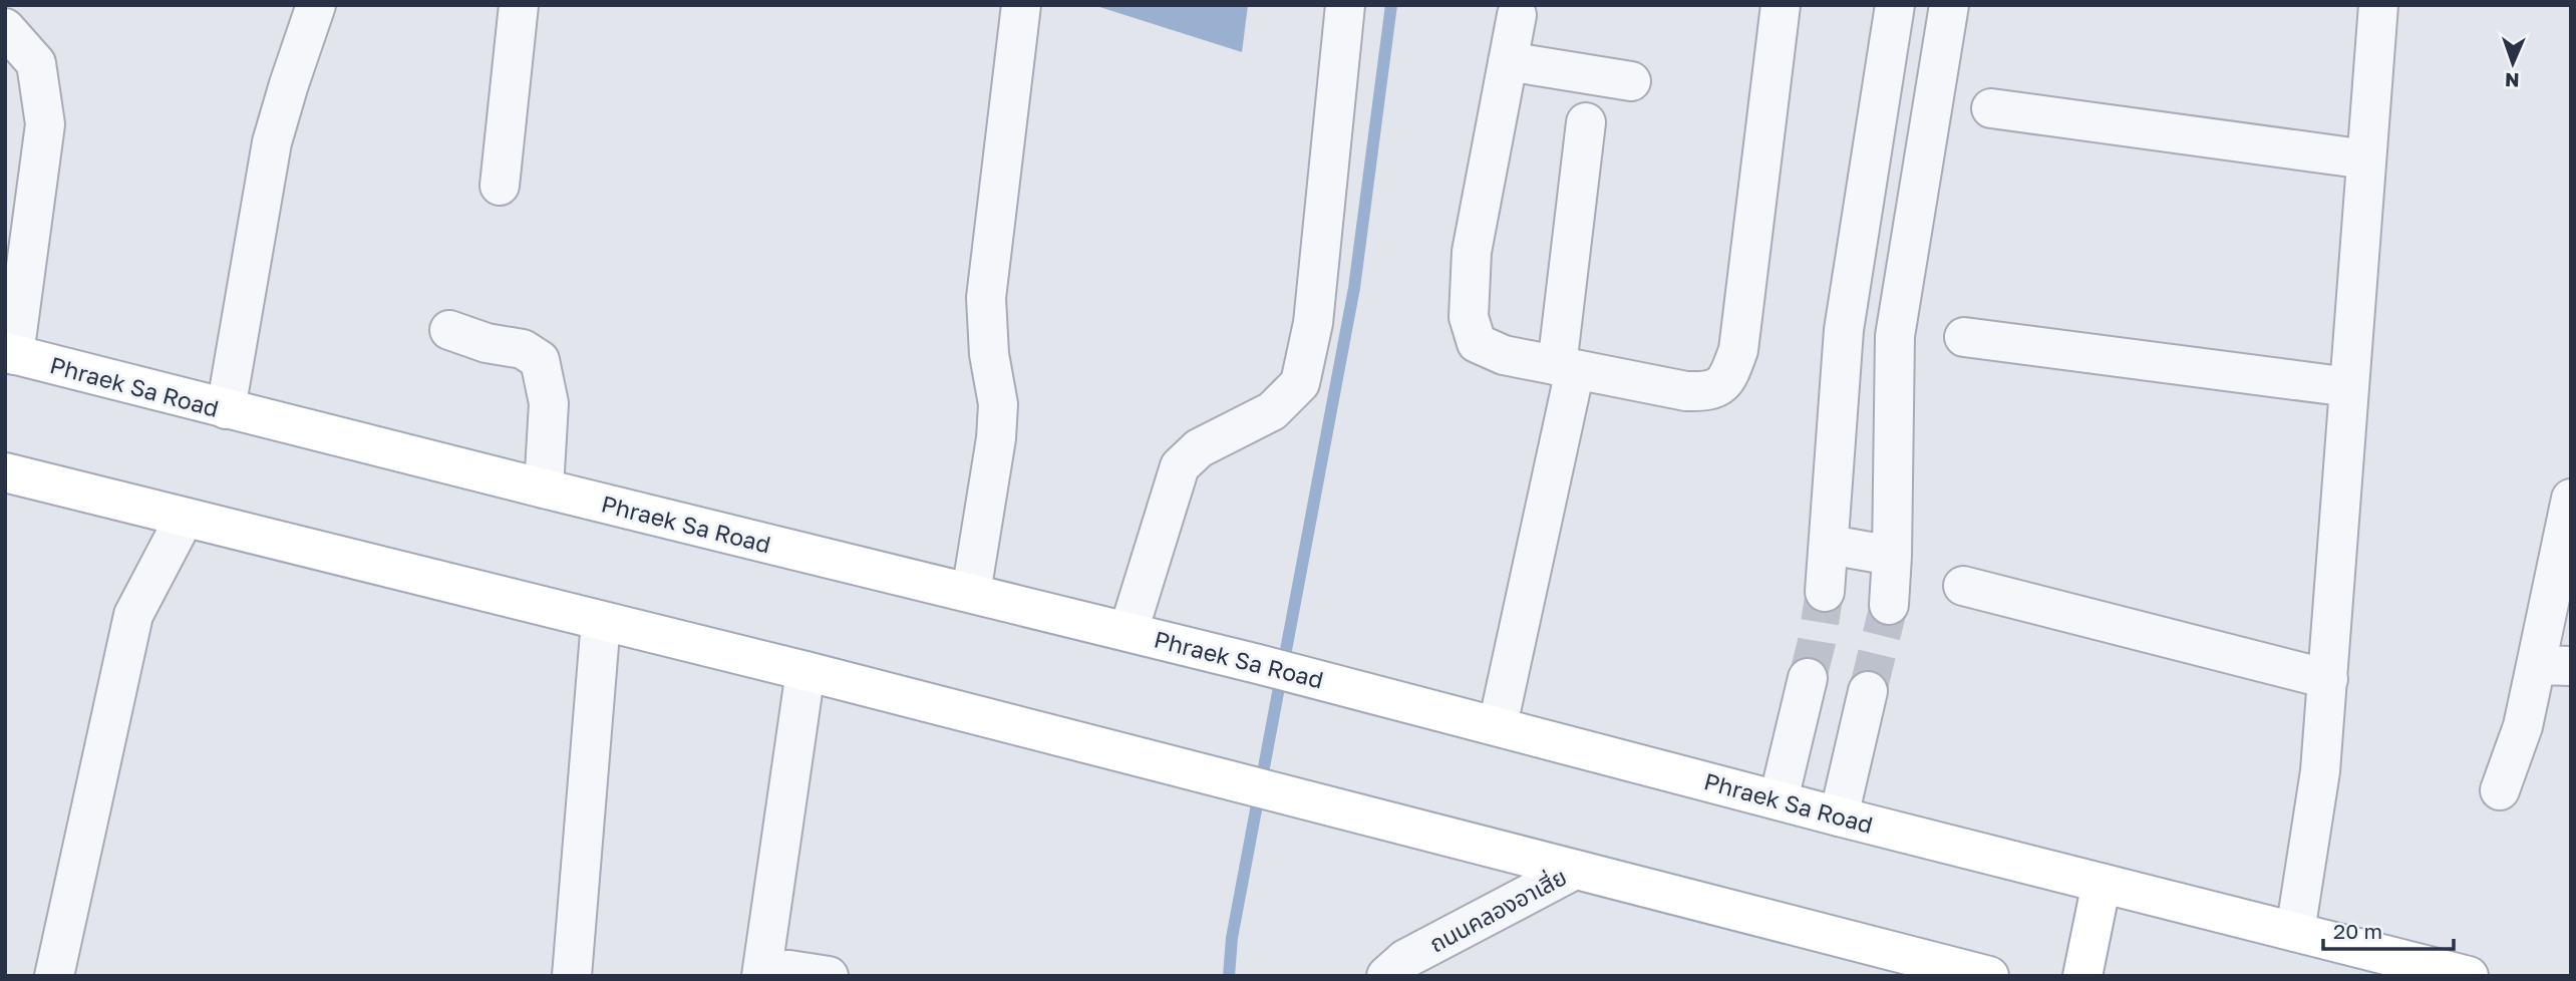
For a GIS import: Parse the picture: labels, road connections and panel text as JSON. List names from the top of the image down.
{
  "streets": {
    "main road": ["Phraek Sa Road"],
    "street": ["ถนนคลองอาเสี่ย"]
  },
  "scale_bar": "20 m",
  "north": "bottom"
}
